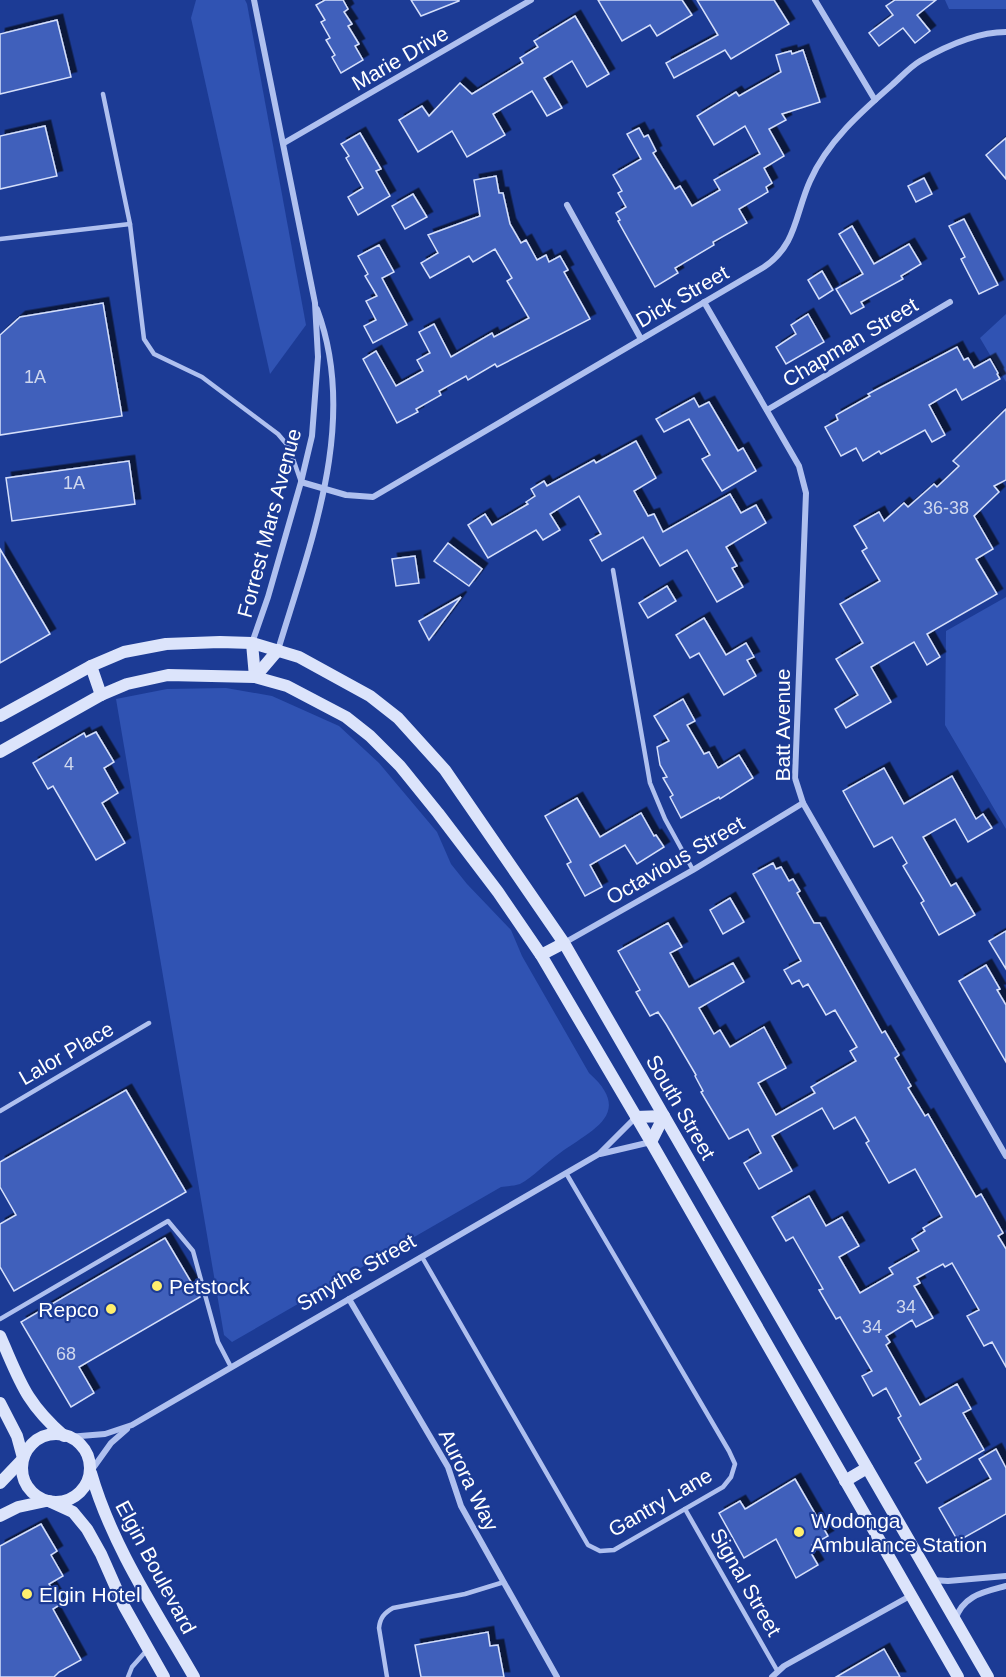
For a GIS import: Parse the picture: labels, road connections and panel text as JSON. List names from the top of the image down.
{
  "streets": {
    "street": [
      "Marie Drive",
      "Dick Street",
      "Chapman Street",
      "Forrest Mars Avenue",
      "Batt Avenue",
      "Octavious Street",
      "South Street",
      "Smythe Street",
      "Aurora Way",
      "Elgin Boulevard"
    ],
    "lane": ["Lalor Place", "Gantry Lane", "Signal Street"]
  },
  "crossings": [
    ["Marie Drive", "Forrest Mars Avenue"],
    ["Dick Street", "Forrest Mars Avenue"],
    ["Dick Street", "Batt Avenue"],
    ["Chapman Street", "Batt Avenue"],
    ["Forrest Mars Avenue", "South Street"],
    ["Batt Avenue", "Octavious Street"],
    ["Octavious Street", "South Street"],
    ["South Street", "Smythe Street"],
    ["Smythe Street", "Aurora Way"],
    ["Smythe Street", "Gantry Lane"],
    ["Smythe Street", "Elgin Boulevard"],
    ["Gantry Lane", "Signal Street"]
  ],
  "places": [
    "Petstock",
    "Repco",
    "Wodonga Ambulance Station",
    "Elgin Hotel"
  ],
  "house_numbers": [
    "1A",
    "1A",
    "36-38",
    "4",
    "34",
    "34",
    "68"
  ]
}
